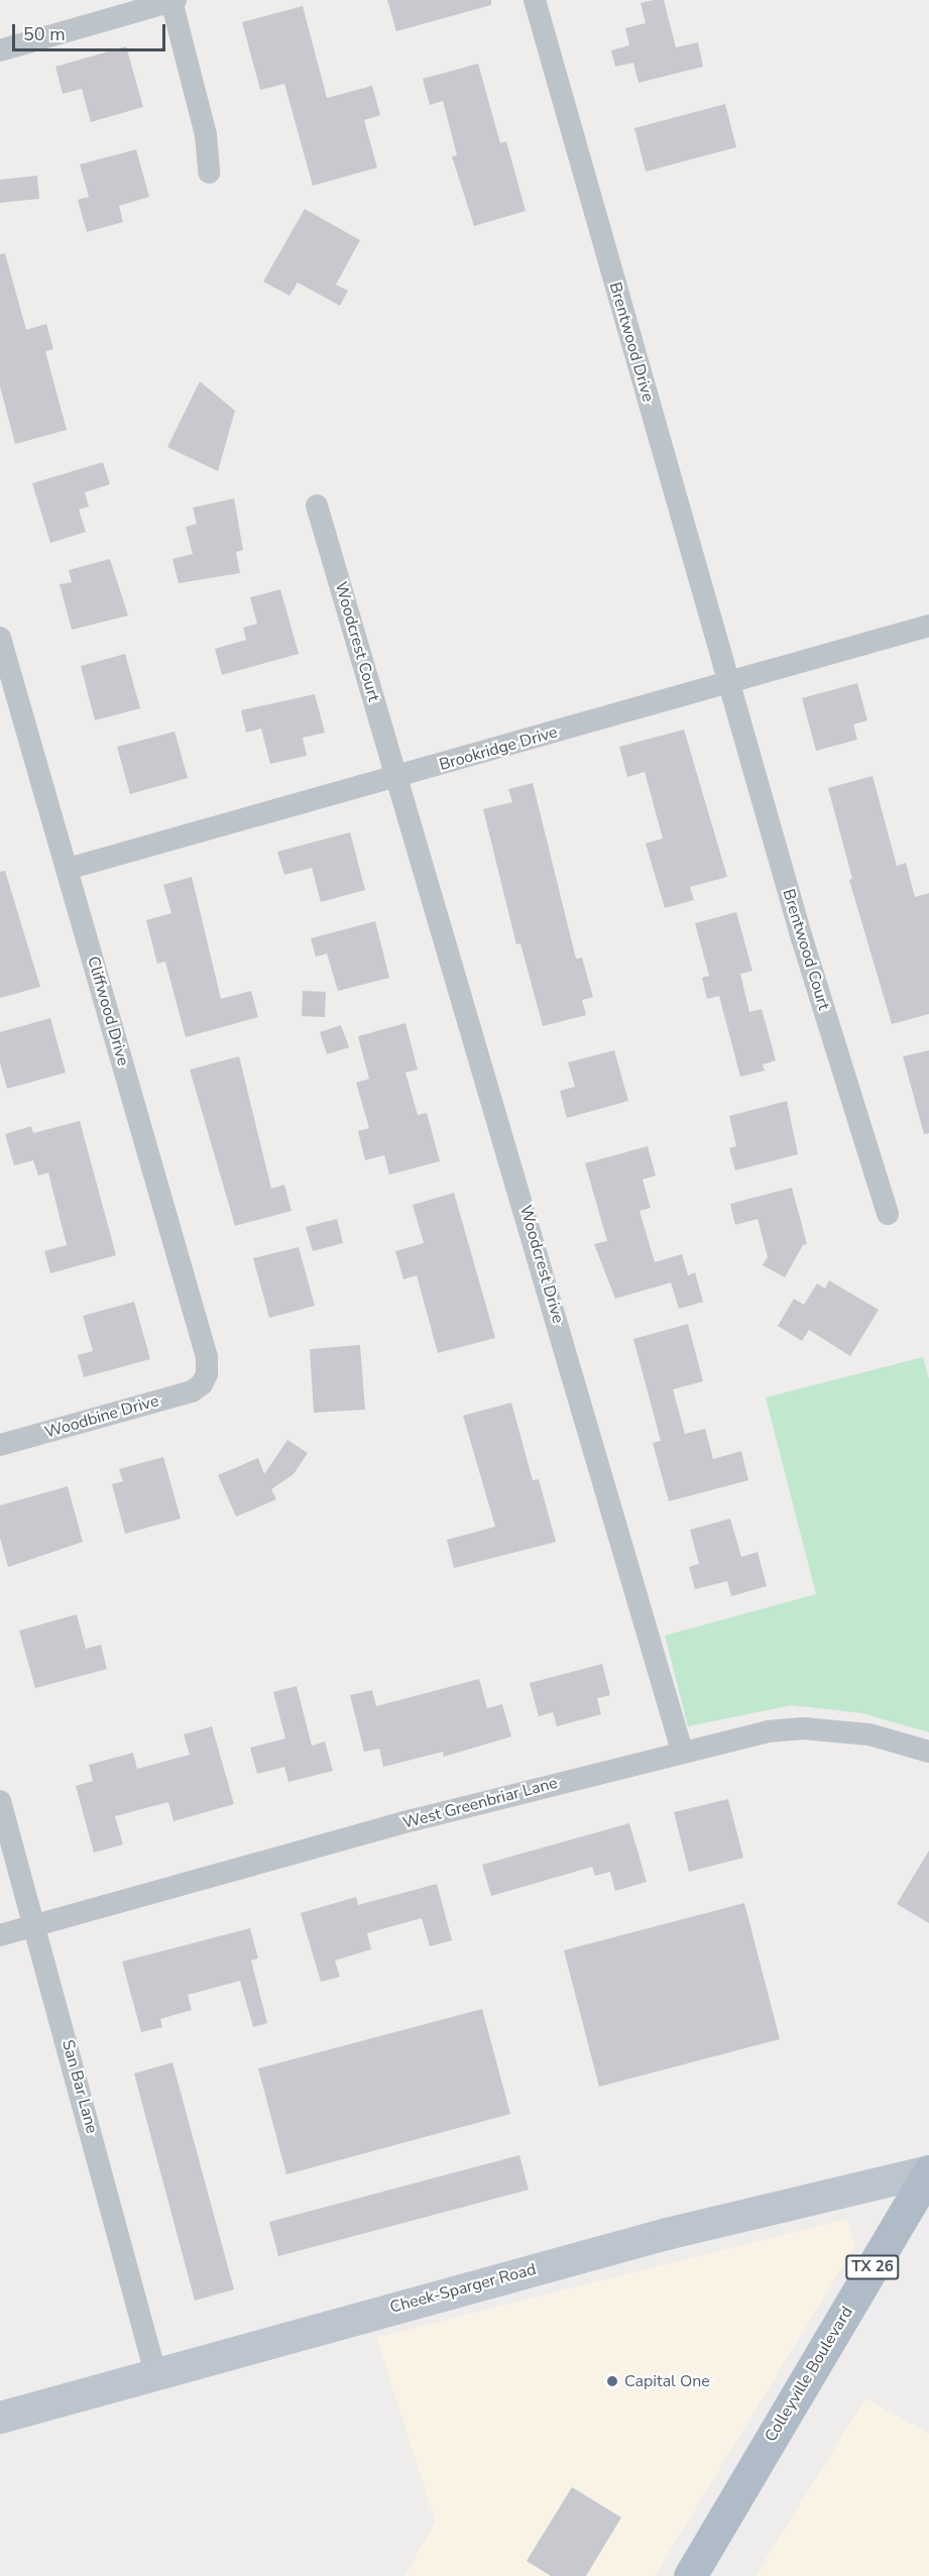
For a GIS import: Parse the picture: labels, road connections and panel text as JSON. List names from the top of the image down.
{
  "streets": {
    "main road": ["TX 26", "Cheek-Sparger Road", "Colleyville Boulevard"],
    "street": [
      "Brentwood Drive",
      "Woodcrest Court",
      "Brookridge Drive",
      "Brentwood Court",
      "Cliffwood Drive",
      "Woodcrest Drive",
      "Woodbine Drive",
      "West Greenbriar Lane",
      "San Bar Lane"
    ]
  },
  "crossings": [
    ["Brentwood Drive", "Brookridge Drive"],
    ["Brentwood Drive", "Brentwood Court"],
    ["Woodcrest Court", "Brookridge Drive"],
    ["Woodcrest Court", "Woodcrest Drive"],
    ["Brookridge Drive", "Brentwood Court"],
    ["Brookridge Drive", "Cliffwood Drive"],
    ["Brookridge Drive", "Woodcrest Drive"],
    ["Cliffwood Drive", "Woodbine Drive"],
    ["Woodcrest Drive", "West Greenbriar Lane"],
    ["West Greenbriar Lane", "San Bar Lane"],
    ["San Bar Lane", "Cheek-Sparger Road"],
    ["Cheek-Sparger Road", "Colleyville Boulevard"]
  ],
  "places": ["Capital One"],
  "scale_bar": "50 m"
}
